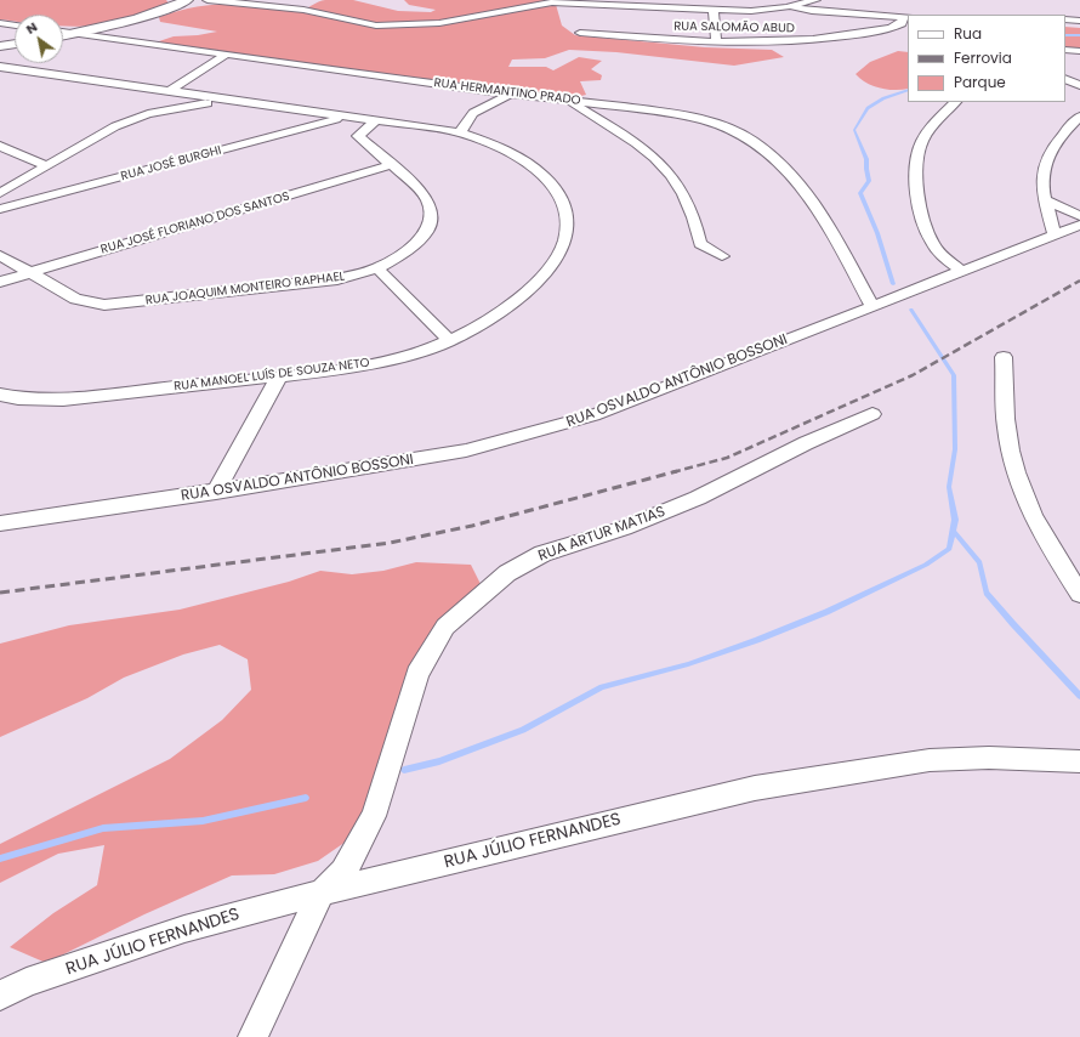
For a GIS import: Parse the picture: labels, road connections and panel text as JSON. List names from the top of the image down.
{
  "streets": {
    "street": [
      "RUA SALOMÃO ABUD",
      "RUA HERMANTINO PRADO",
      "RUA JOSÉ BURGHI",
      "RUA JOSÉ FLORIANO DOS SANTOS",
      "RUA JOAQUIM MONTEIRO RAPHAEL",
      "RUA MANOEL LUÍS DE SOUZA NETO",
      "RUA OSVALDO ANTÔNIO BOSSONI",
      "RUA ARTUR MATIAS",
      "RUA JÚLIO FERNANDES"
    ]
  },
  "crossings": [
    ["RUA HERMANTINO PRADO", "RUA OSVALDO ANTÔNIO BOSSONI"],
    ["RUA JOSÉ BURGHI", "RUA JOAQUIM MONTEIRO RAPHAEL"],
    ["RUA JOSÉ BURGHI", "RUA MANOEL LUÍS DE SOUZA NETO"],
    ["RUA JOSÉ FLORIANO DOS SANTOS", "RUA JOAQUIM MONTEIRO RAPHAEL"],
    ["RUA JOAQUIM MONTEIRO RAPHAEL", "RUA MANOEL LUÍS DE SOUZA NETO"],
    ["RUA ARTUR MATIAS", "RUA JÚLIO FERNANDES"]
  ],
  "legend": ["Rua", "Ferrovia", "Parque"],
  "north": "top left"
}
